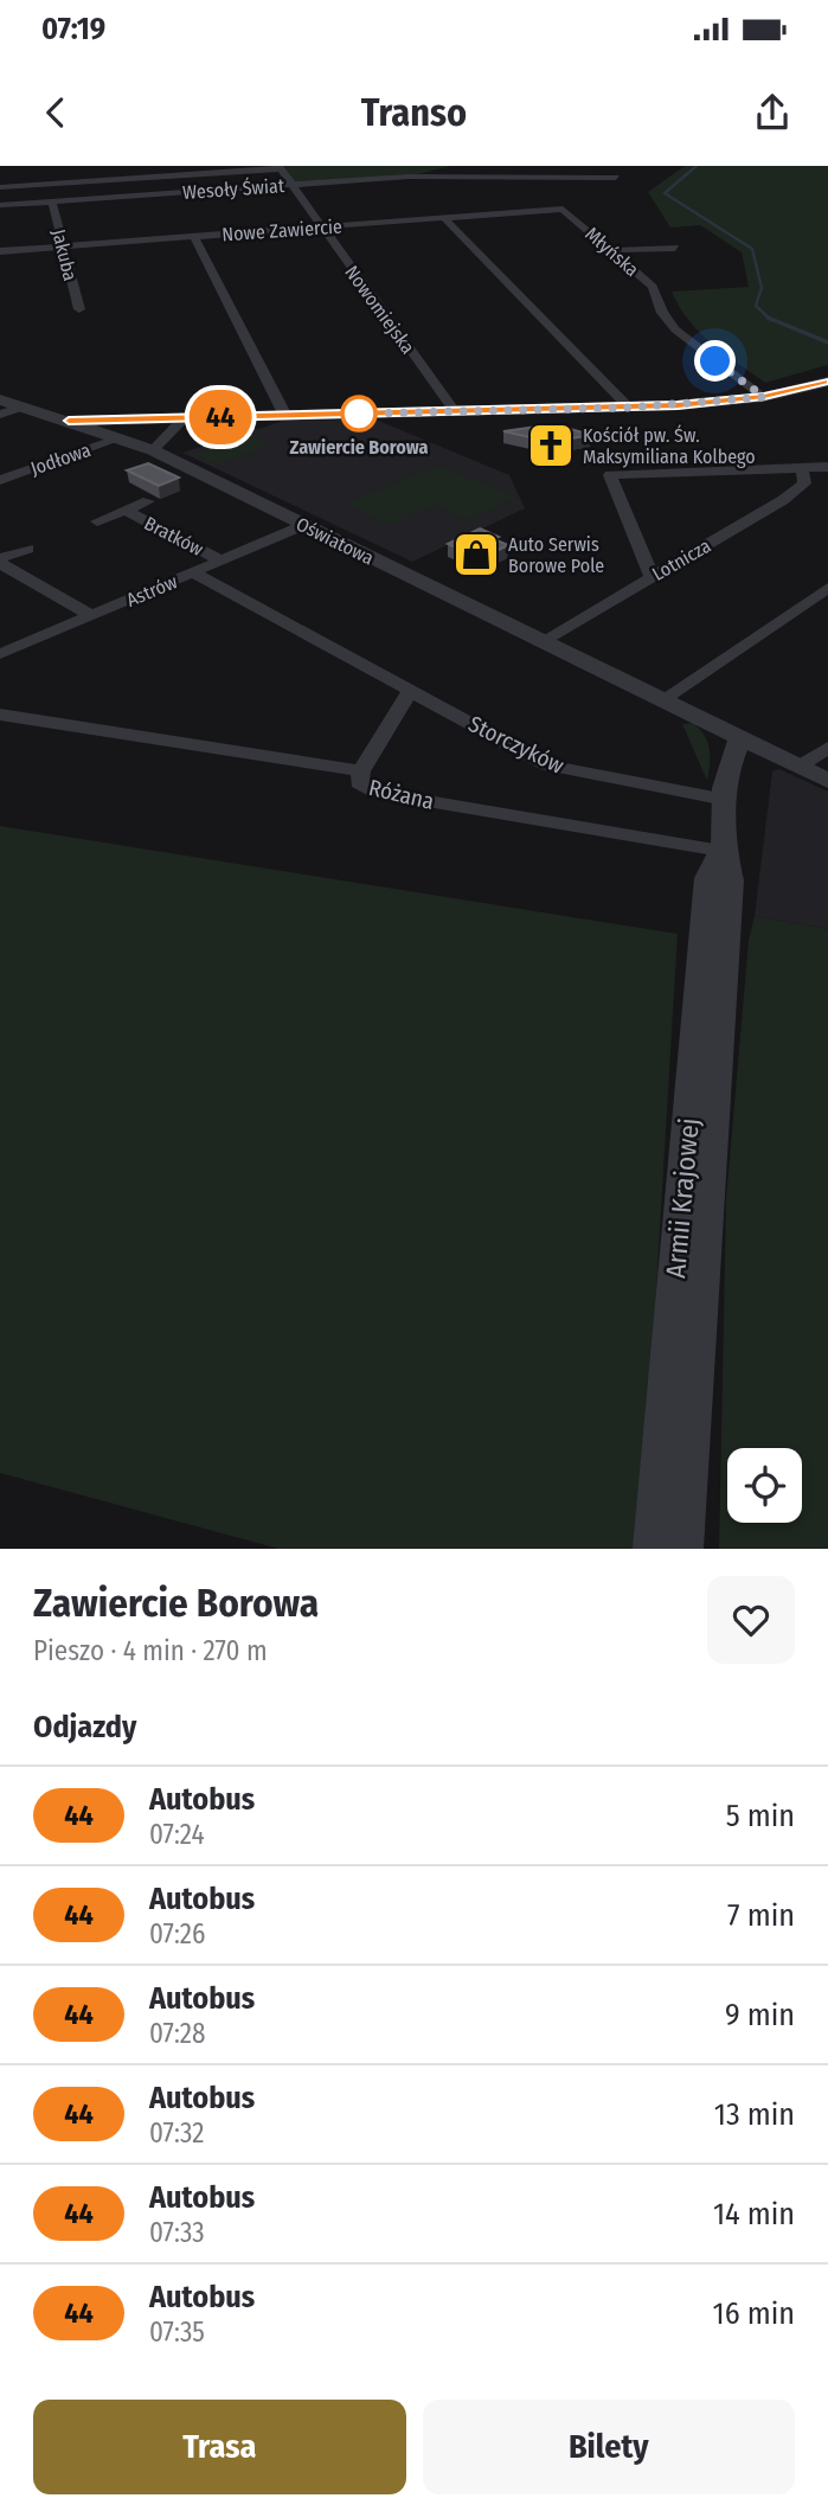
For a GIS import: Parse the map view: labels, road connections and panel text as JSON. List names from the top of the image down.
{
  "streets": {
    "street": [
      "Wesoły Świat",
      "Nowe Zawiercie",
      "Młyńska",
      "Jakuba",
      "Nowomiejska",
      "Jodłowa",
      "Bratków",
      "Oświatowa",
      "Lotnicza",
      "Astrów",
      "Storczyków",
      "Różana",
      "Armii Krajowej"
    ]
  },
  "crossings": [
    ["Wesoły Świat", "Jakuba"],
    ["Wesoły Świat", "Nowomiejska"],
    ["Nowe Zawiercie", "Młyńska"],
    ["Nowe Zawiercie", "Jakuba"],
    ["Nowe Zawiercie", "Nowomiejska"],
    ["Jodłowa", "Oświatowa"],
    ["Bratków", "Astrów"],
    ["Oświatowa", "Lotnicza"],
    ["Oświatowa", "Astrów"],
    ["Oświatowa", "Armii Krajowej"],
    ["Astrów", "Storczyków"],
    ["Storczyków", "Armii Krajowej"],
    ["Różana", "Armii Krajowej"]
  ],
  "places": {
    "other": ["Zawiercie Borowa"],
    "church": ["Kościół pw. Św. Maksymiliana Kolbego"],
    "shop": ["Auto Serwis Borowe Pole"]
  },
  "lines": ["bus line 44"],
  "page": {
    "status": "07:19",
    "header": "Transo",
    "on_map": "44",
    "heading": [
      ["Zawiercie Borowa", "Pieszo · 4 min · 270 m"],
      "Odjazdy"
    ],
    "list": [
      {
        "mark": "44",
        "name": "Autobus",
        "note": "07:24",
        "value": "5 min"
      },
      {
        "mark": "44",
        "name": "Autobus",
        "note": "07:26",
        "value": "7 min"
      },
      {
        "mark": "44",
        "name": "Autobus",
        "note": "07:28",
        "value": "9 min"
      },
      {
        "mark": "44",
        "name": "Autobus",
        "note": "07:32",
        "value": "13 min"
      },
      {
        "mark": "44",
        "name": "Autobus",
        "note": "07:33",
        "value": "14 min"
      },
      {
        "mark": "44",
        "name": "Autobus",
        "note": "07:35",
        "value": "16 min"
      }
    ],
    "buttons": ["Trasa", "Bilety"]
  }
}
